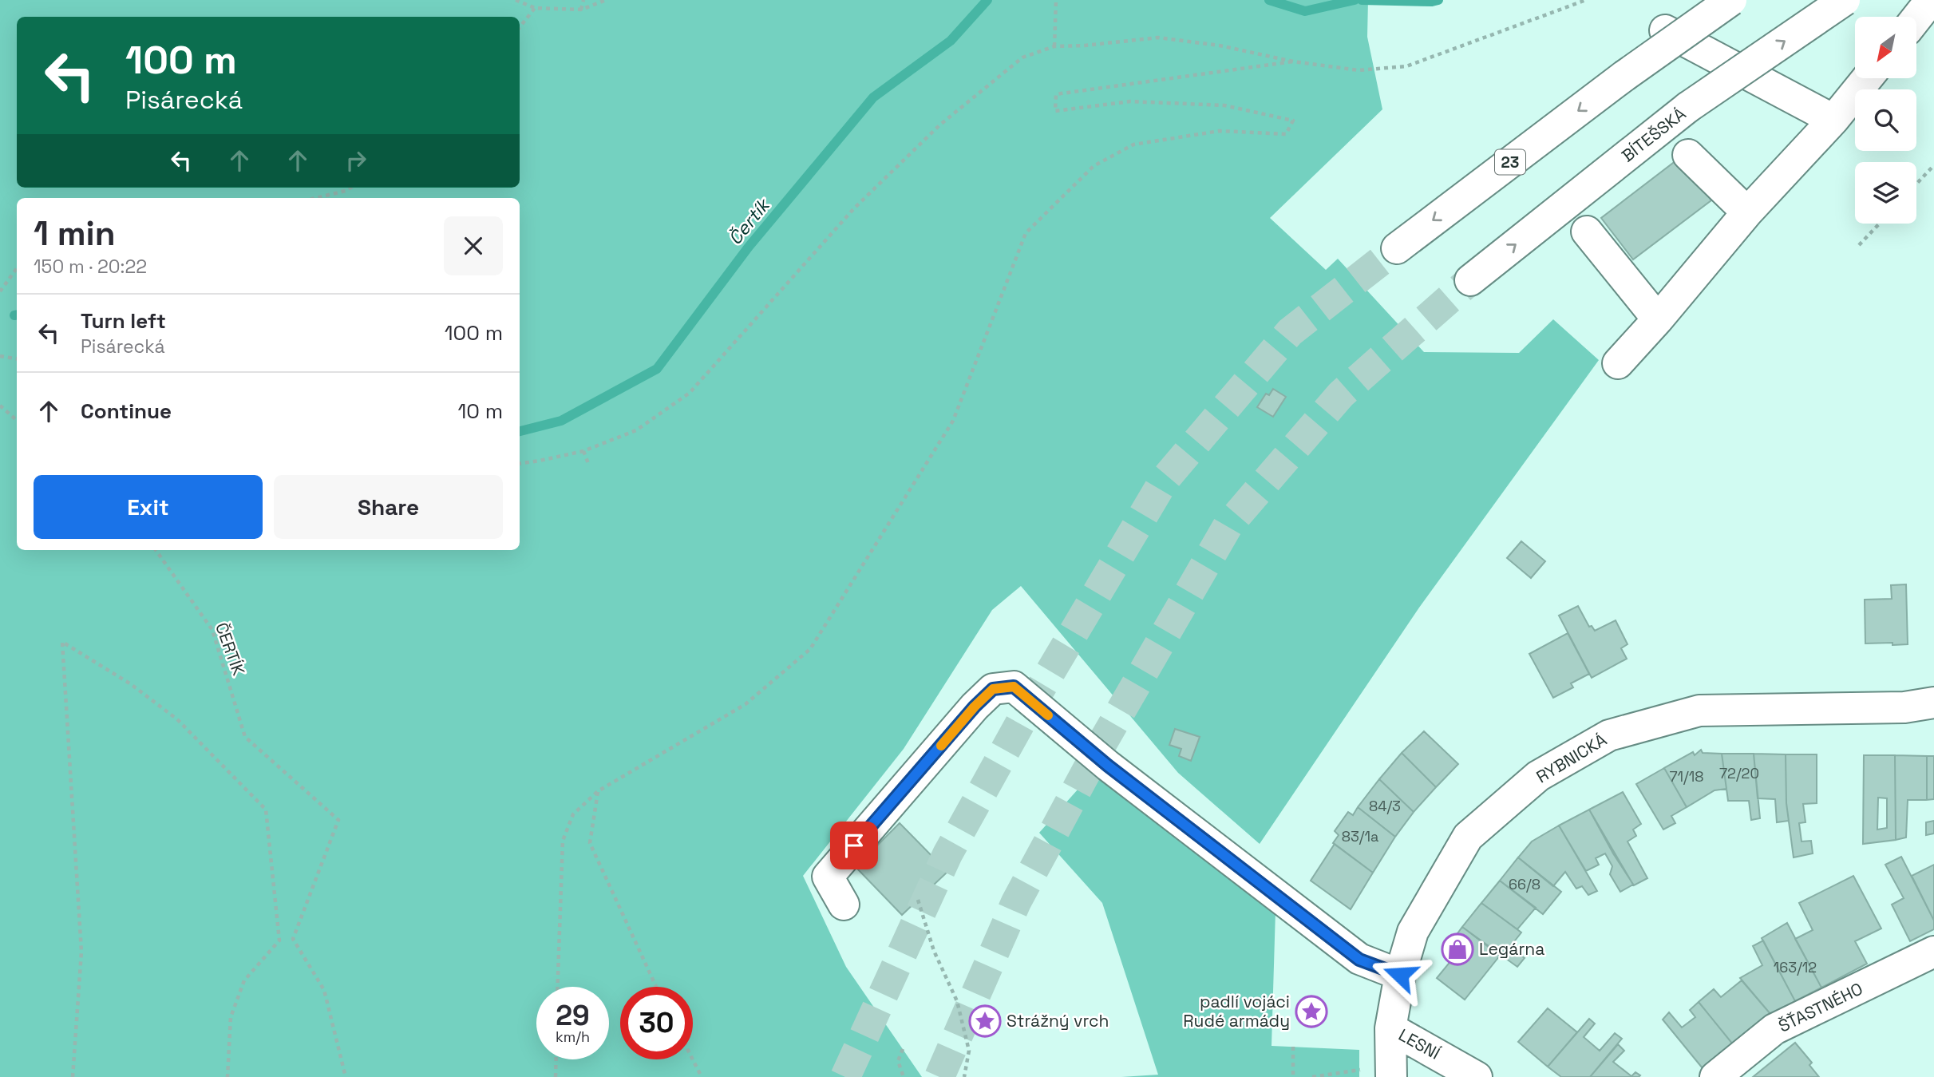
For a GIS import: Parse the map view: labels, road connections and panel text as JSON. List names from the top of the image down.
{
  "streets": {
    "main road": [
      "BÍTEŠSKÁ",
      "23",
      "RYBNICKÁ",
      "ŠŤASTNÉHO",
      "LESNÍ"
    ],
    "path": ["ČERTÍK"]
  },
  "crossings": [
    ["RYBNICKÁ", "LESNÍ"]
  ],
  "water": ["Čertík"],
  "places": {
    "shop": ["Legárna"],
    "place": ["padlí vojáci Rudé armády", "Strážný vrch"]
  },
  "house_numbers": [
    "72/20",
    "71/18",
    "84/3",
    "83/1a",
    "66/8",
    "163/12"
  ],
  "north": "bottom left",
  "page": {
    "turn": ["100 m", "Pisárecká"],
    "heading": ["1 min", "150 m · 20:22"],
    "list": [
      {
        "name": "Turn left",
        "note": "Pisárecká",
        "value": "100 m"
      },
      {
        "name": "Continue",
        "value": "10 m"
      }
    ],
    "buttons": ["Exit", "Share"],
    "speed": "29 km/h",
    "limit": "30"
  }
}
